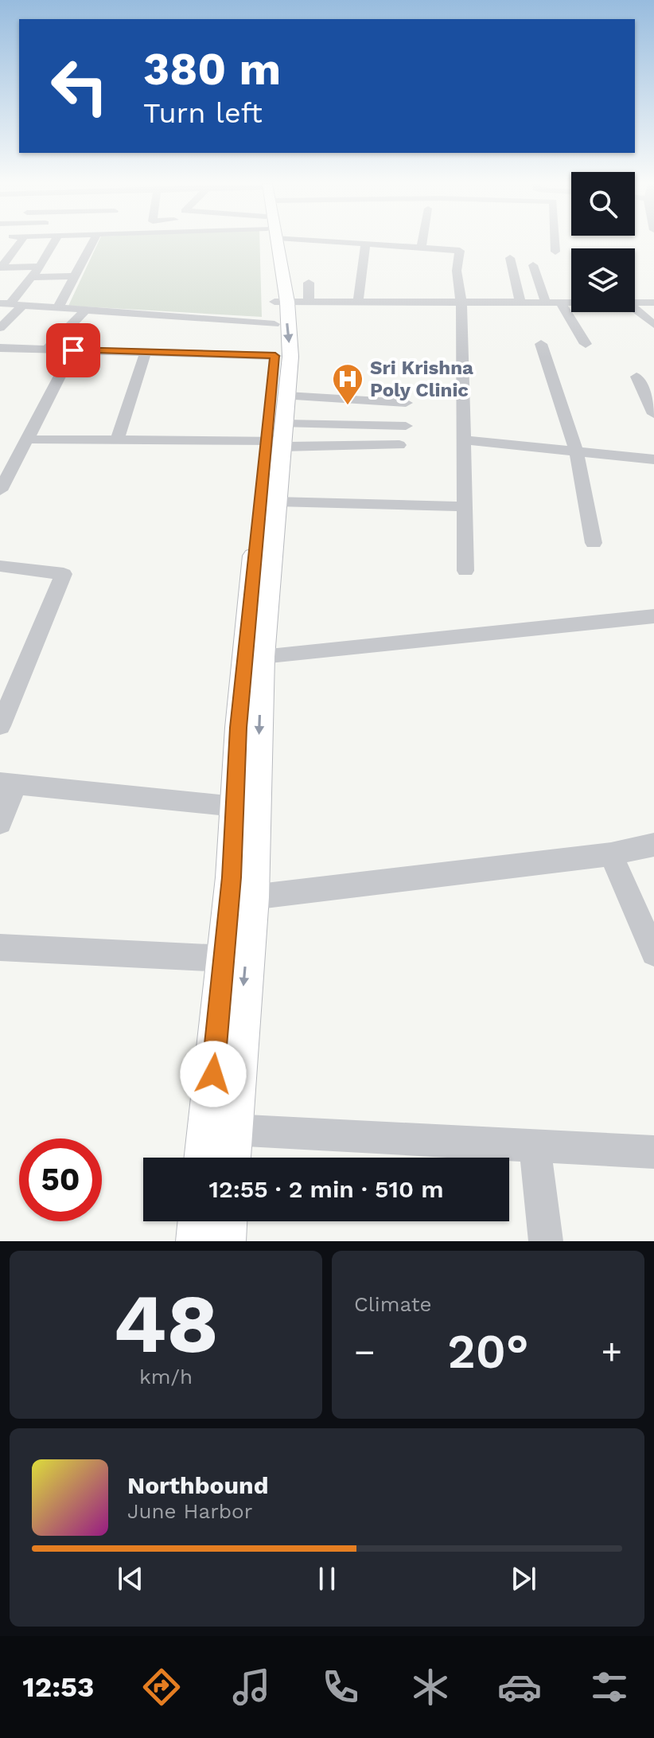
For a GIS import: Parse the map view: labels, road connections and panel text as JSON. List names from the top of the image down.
{
  "places": {
    "hospital": ["Sri Krishna Poly Clinic"]
  },
  "page": {
    "turn": ["380 m", "Turn left"],
    "limit": "50",
    "trip": "12:55 · 2 min · 510 m",
    "tile": [
      ["48", "km/h"],
      "Climate"
    ],
    "heat": ["−", "20°", "+"],
    "song": ["Northbound", "June Harbor"],
    "tabs": "12:53"
  }
}
